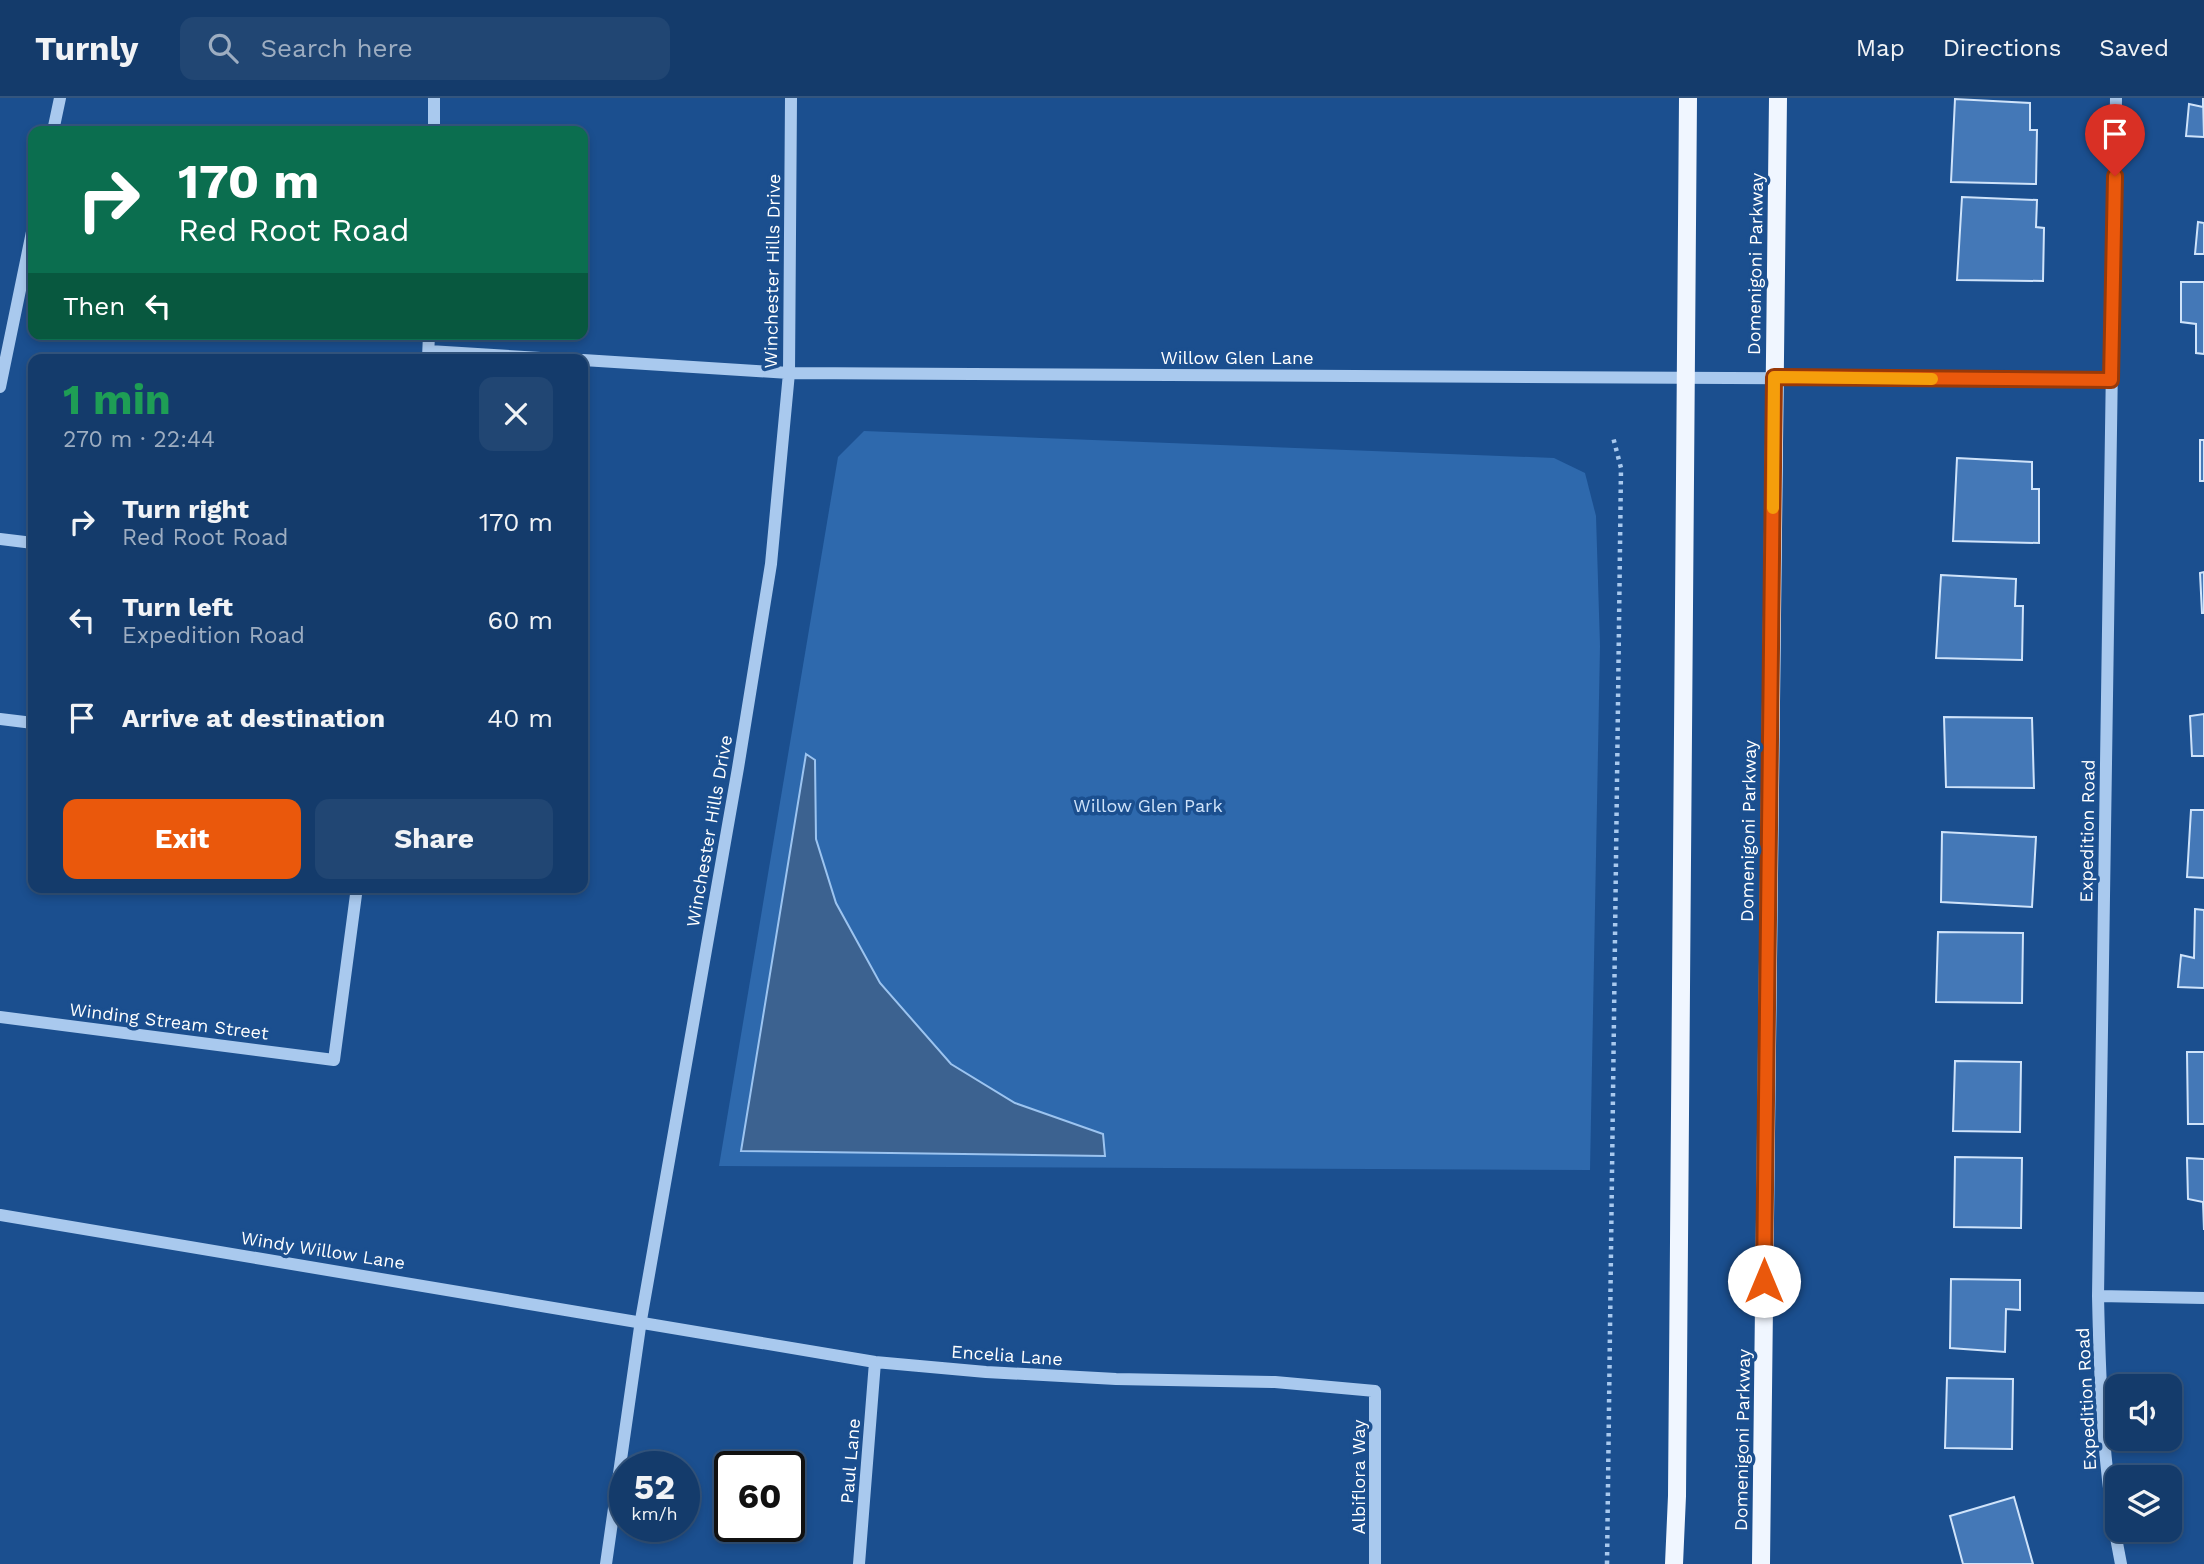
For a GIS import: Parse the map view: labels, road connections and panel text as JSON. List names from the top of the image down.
{
  "streets": {
    "main road": ["Domenigoni Parkway"],
    "street": [
      "Winchester Hills Drive",
      "Willow Glen Lane",
      "Expedition Road",
      "Winding Stream Street",
      "Windy Willow Lane",
      "Encelia Lane",
      "Paul Lane",
      "Albiflora Way"
    ]
  },
  "crossings": [
    ["Domenigoni Parkway", "Willow Glen Lane"],
    ["Winchester Hills Drive", "Willow Glen Lane"],
    ["Winchester Hills Drive", "Windy Willow Lane"],
    ["Winchester Hills Drive", "Encelia Lane"],
    ["Willow Glen Lane", "Expedition Road"],
    ["Windy Willow Lane", "Encelia Lane"],
    ["Encelia Lane", "Paul Lane"],
    ["Encelia Lane", "Albiflora Way"]
  ],
  "parks": ["Willow Glen Park"],
  "page": {
    "header": "Turnly",
    "search": "Search here",
    "nav": ["Map", "Directions", "Saved"],
    "turn": ["170 m", "Red Root Road"],
    "then": "Then",
    "heading": ["1 min", "270 m · 22:44"],
    "list": [
      {
        "name": "Turn right",
        "note": "Red Root Road",
        "value": "170 m"
      },
      {
        "name": "Turn left",
        "note": "Expedition Road",
        "value": "60 m"
      },
      {
        "name": "Arrive at destination",
        "value": "40 m"
      }
    ],
    "buttons": ["Exit", "Share"],
    "speed": "52 km/h",
    "limit": "60"
  }
}
